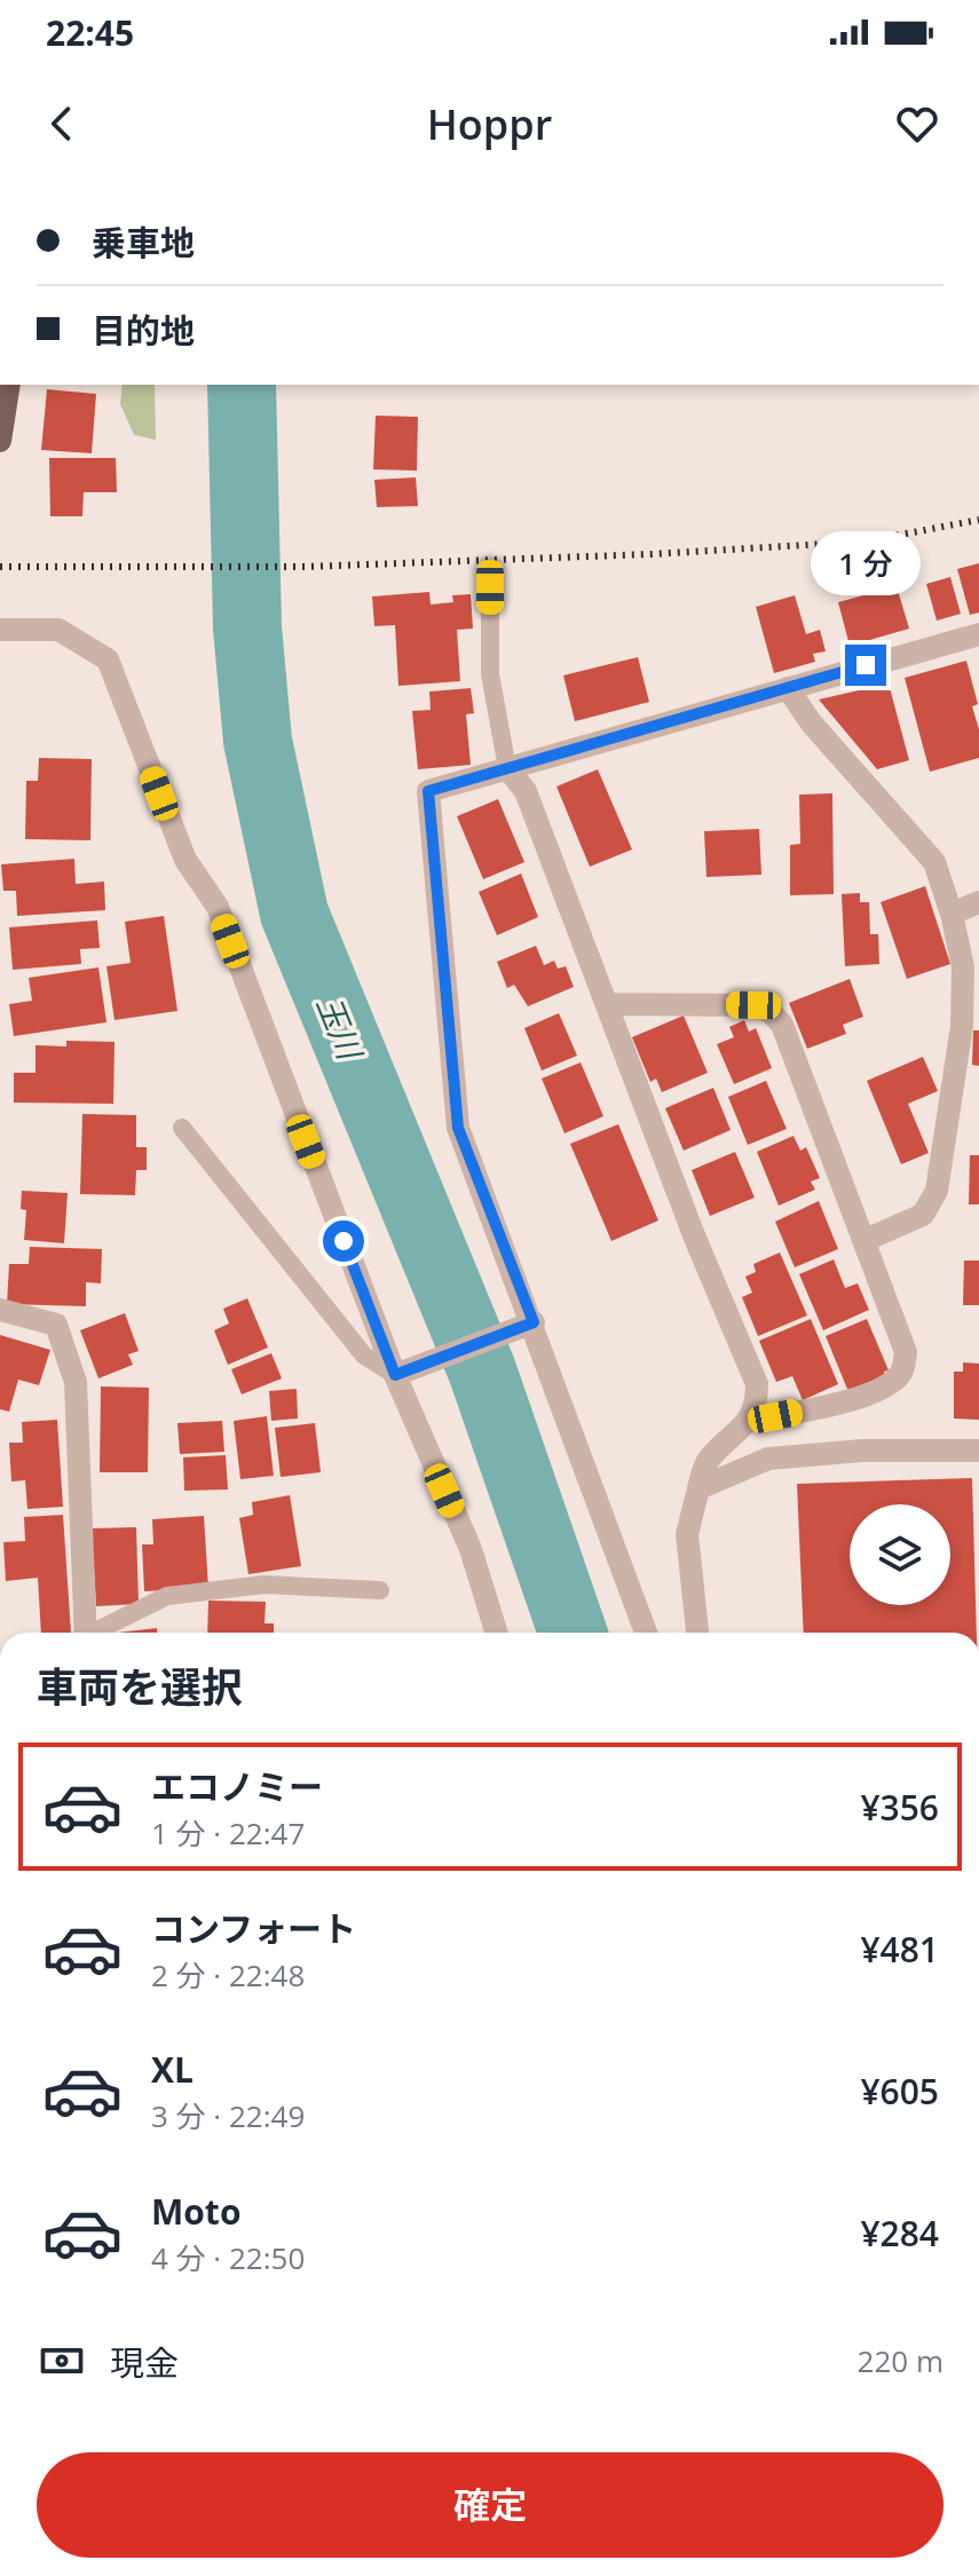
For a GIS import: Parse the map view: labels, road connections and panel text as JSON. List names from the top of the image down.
{
  "water": ["玉川"],
  "page": {
    "status": "22:45",
    "header": "Hoppr",
    "banner": ["乗車地", "目的地"],
    "bubble": "1 分",
    "heading": "車両を選択",
    "list": [
      {
        "name": "エコノミー",
        "note": "1 分 · 22:47",
        "value": "¥356"
      },
      {
        "name": "コンフォート",
        "note": "2 分 · 22:48",
        "value": "¥481"
      },
      {
        "name": "XL",
        "note": "3 分 · 22:49",
        "value": "¥605"
      },
      {
        "name": "Moto",
        "note": "4 分 · 22:50",
        "value": "¥284"
      }
    ],
    "pay": ["現金", "220 m"],
    "buttons": "確定"
  }
}
